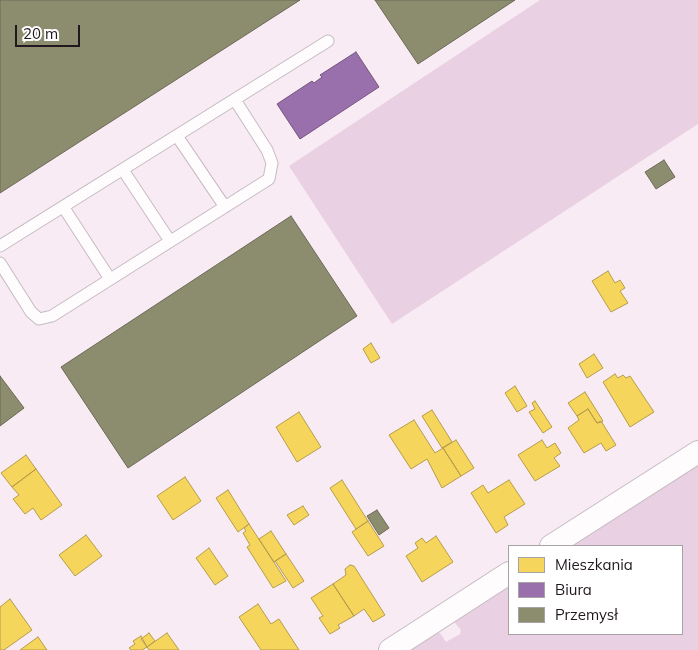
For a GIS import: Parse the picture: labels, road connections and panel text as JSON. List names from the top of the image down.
{
  "legend": ["Mieszkania", "Biura", "Przemysł"],
  "scale_bar": "20 m"
}
